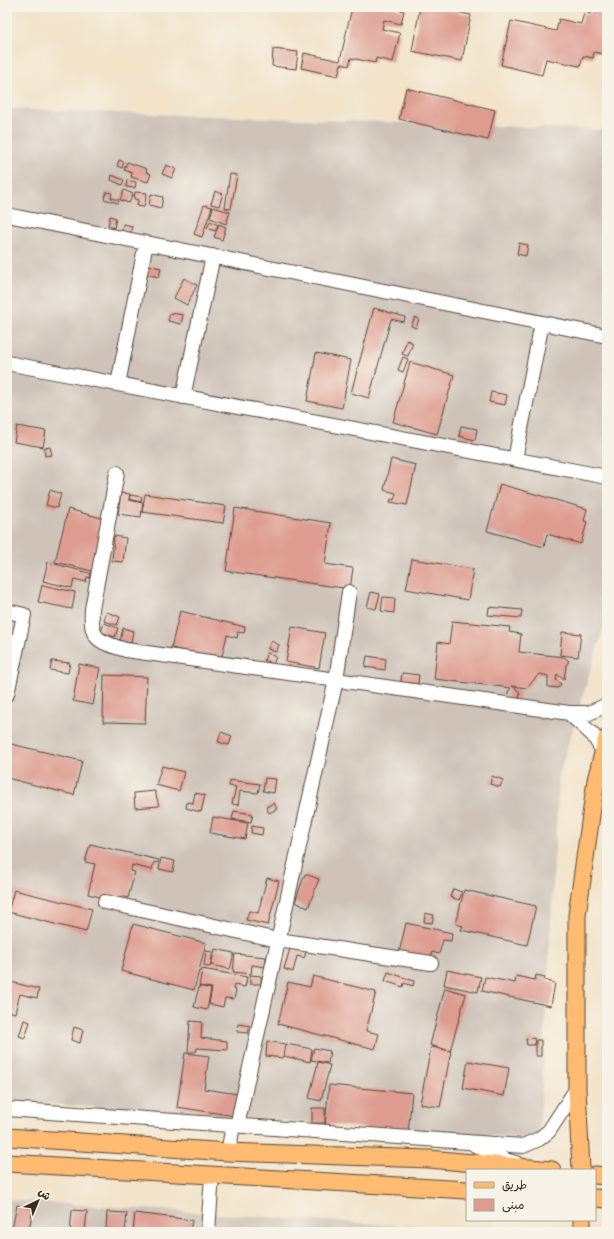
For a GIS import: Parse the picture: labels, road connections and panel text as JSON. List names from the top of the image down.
{
  "legend": ["طريق", "مبنى"],
  "north": "top right"
}
